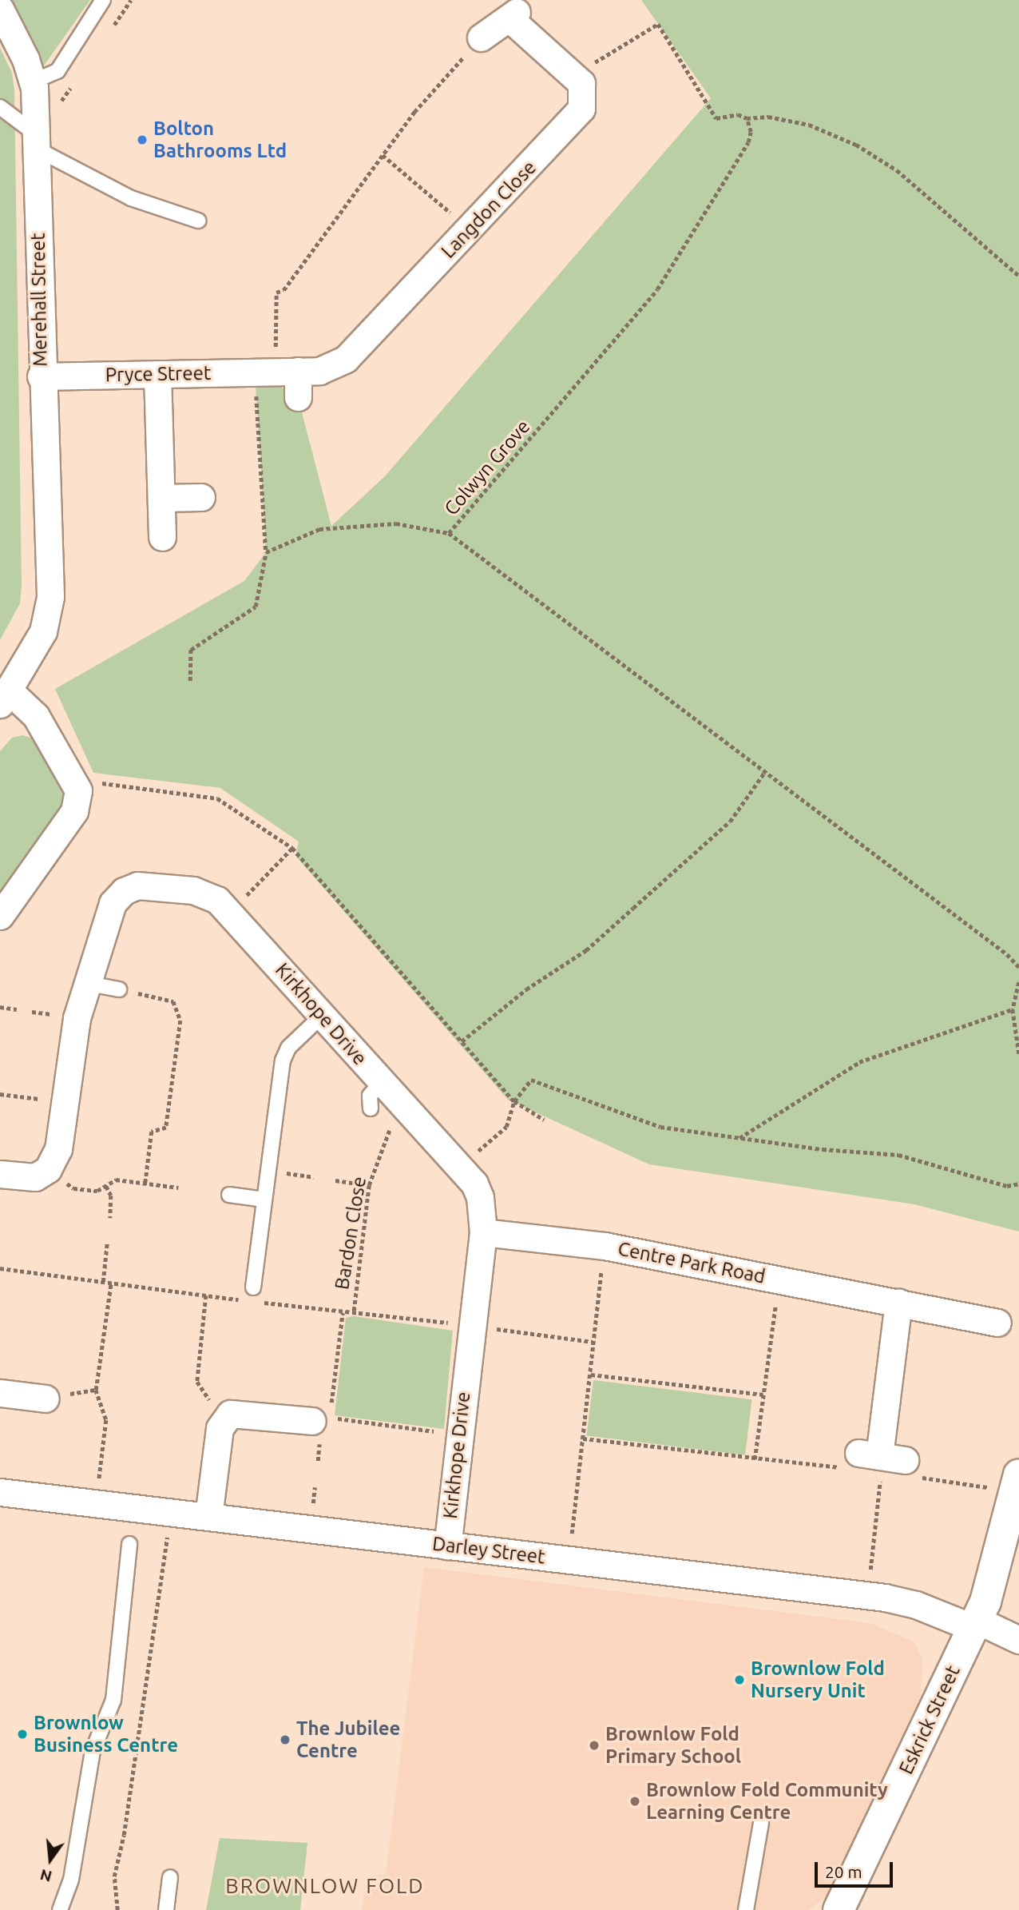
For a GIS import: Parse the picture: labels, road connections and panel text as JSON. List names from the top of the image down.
{
  "streets": {
    "street": [
      "Langdon Close",
      "Merehall Street",
      "Pryce Street",
      "Kirkhope Drive",
      "Centre Park Road",
      "Darley Street",
      "Eskrick Street"
    ],
    "path": ["Colwyn Grove", "Bardon Close"]
  },
  "crossings": [
    ["Langdon Close", "Pryce Street"],
    ["Merehall Street", "Pryce Street"],
    ["Kirkhope Drive", "Centre Park Road"],
    ["Kirkhope Drive", "Darley Street"],
    ["Darley Street", "Eskrick Street"]
  ],
  "districts": ["BROWNLOW FOLD"],
  "places": [
    "Bolton Bathrooms Ltd",
    "Brownlow Fold Nursery Unit",
    "Brownlow Business Centre",
    "The Jubilee Centre",
    "Brownlow Fold Primary School",
    "Brownlow Fold Community Learning Centre"
  ],
  "scale_bar": "20 m",
  "north": "bottom"
}
